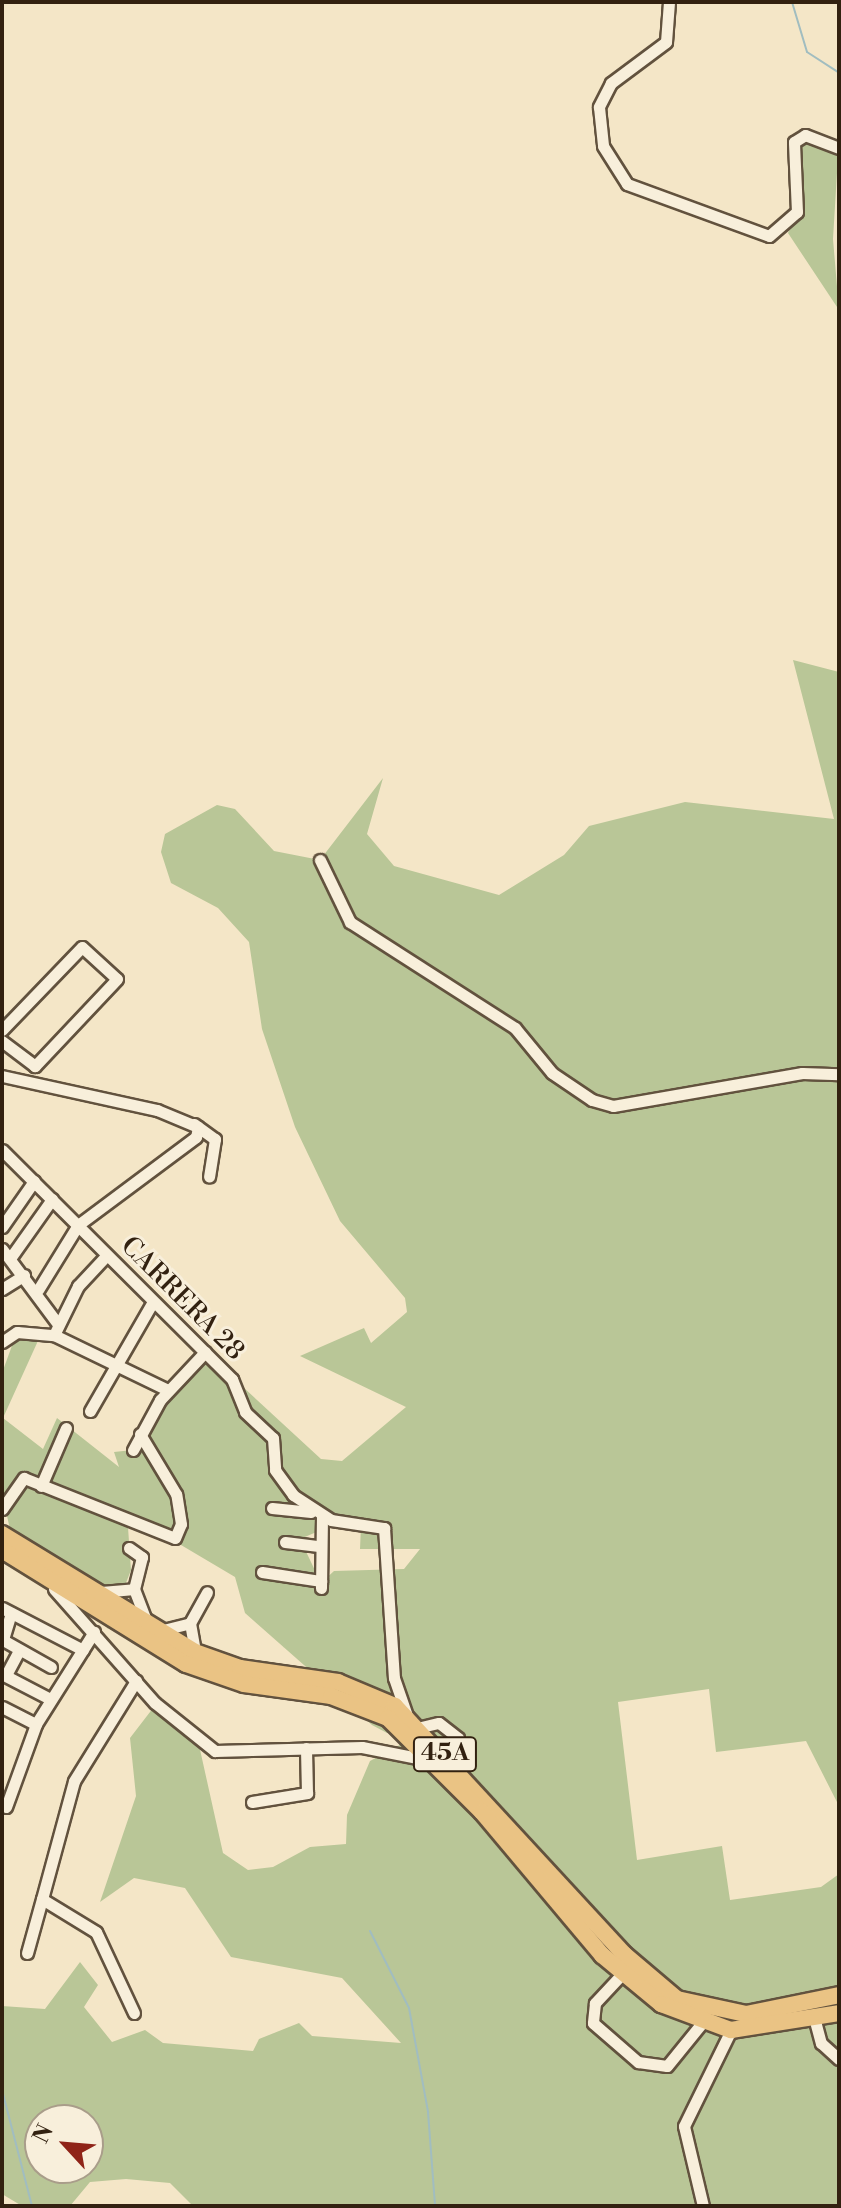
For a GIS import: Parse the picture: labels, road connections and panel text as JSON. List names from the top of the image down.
{
  "streets": {
    "highway": ["45A"],
    "street": ["CARRERA 28"]
  },
  "north": "top left"
}
